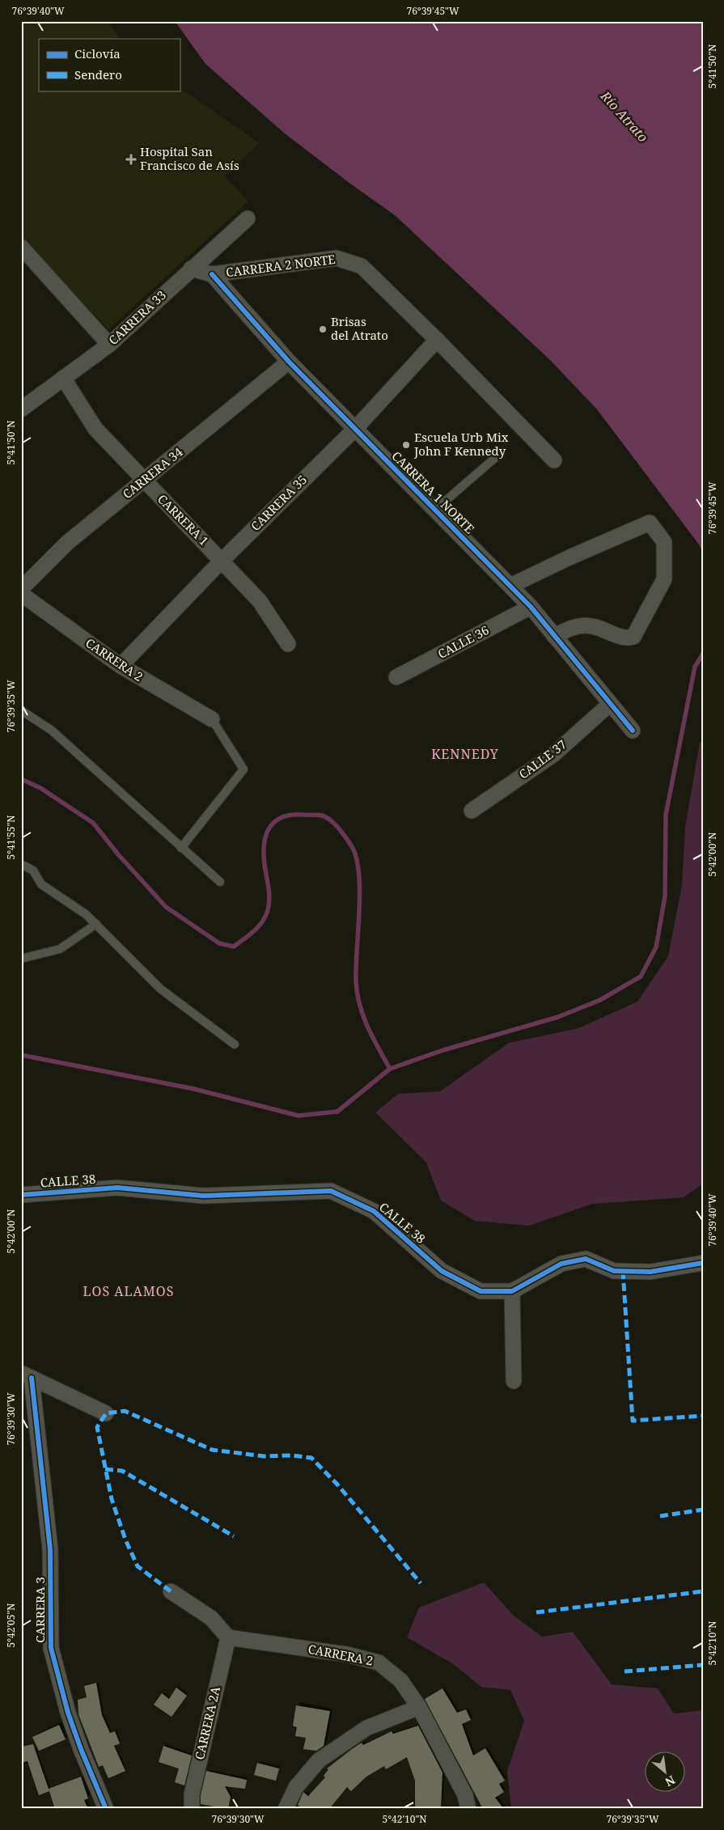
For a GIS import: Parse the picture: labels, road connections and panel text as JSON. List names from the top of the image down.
{
  "streets": {
    "street": [
      "CARRERA 2 NORTE",
      "CARRERA 33",
      "CARRERA 34",
      "CARRERA 1 NORTE",
      "CARRERA 35",
      "CARRERA 1",
      "CALLE 36",
      "CARRERA 2",
      "CALLE 37",
      "CALLE 38",
      "CARRERA 3",
      "CARRERA 2A"
    ]
  },
  "crossings": [
    ["CARRERA 2 NORTE", "CARRERA 33"],
    ["CARRERA 2 NORTE", "CARRERA 1 NORTE"],
    ["CARRERA 2 NORTE", "CARRERA 35"],
    ["CARRERA 33", "CARRERA 1"],
    ["CARRERA 34", "CARRERA 1 NORTE"],
    ["CARRERA 34", "CARRERA 1"],
    ["CARRERA 1 NORTE", "CARRERA 35"],
    ["CARRERA 1 NORTE", "CALLE 36"],
    ["CARRERA 1 NORTE", "CALLE 37"],
    ["CARRERA 35", "CARRERA 1"],
    ["CARRERA 35", "CARRERA 2"],
    ["CARRERA 2", "CARRERA 2A"]
  ],
  "districts": ["KENNEDY", "LOS ALAMOS"],
  "water": ["Río Atrato"],
  "places": {
    "health": ["Hospital San Francisco de Asís"],
    "other": ["Brisas del Atrato", "Escuela Urb Mix John F Kennedy"]
  },
  "legend": ["Ciclovía", "Sendero"],
  "north": "bottom right",
  "coordinates": [
    "76°39'40\"W",
    "76°39'45\"W",
    "5°41'50\"N",
    "76°39'35\"W",
    "5°41'55\"N",
    "5°42'00\"N",
    "76°39'30\"W",
    "5°42'05\"N",
    "5°42'10\"N"
  ]
}
